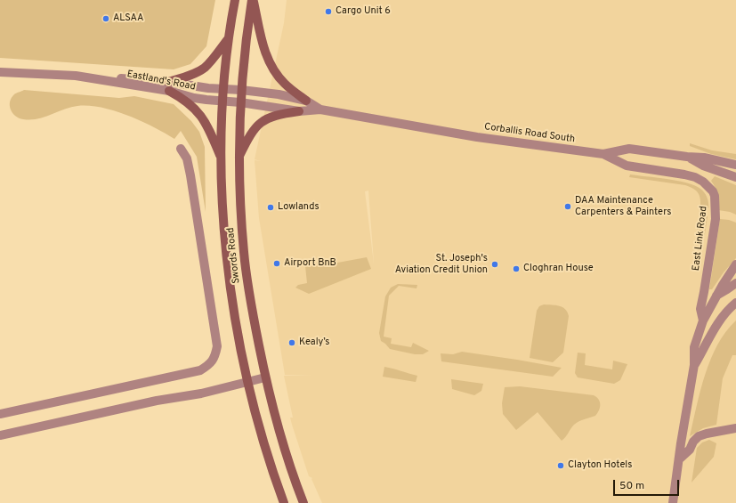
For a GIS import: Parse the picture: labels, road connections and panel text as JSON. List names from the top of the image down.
{
  "streets": {
    "main road": ["Swords Road"],
    "street": ["Eastland's Road", "Corballis Road South", "East Link Road"]
  },
  "crossings": [
    ["Eastland's Road", "Corballis Road South"],
    ["Eastland's Road", "Swords Road"],
    ["Corballis Road South", "East Link Road"],
    ["Corballis Road South", "Swords Road"]
  ],
  "places": [
    "Cargo Unit 6",
    "ALSAA",
    "DAA Maintenance Carpenters & Painters",
    "Lowlands",
    "Airport BnB",
    "St. Joseph's Aviation Credit Union",
    "Cloghran House",
    "Kealy’s",
    "Clayton Hotels"
  ],
  "scale_bar": "50 m"
}
